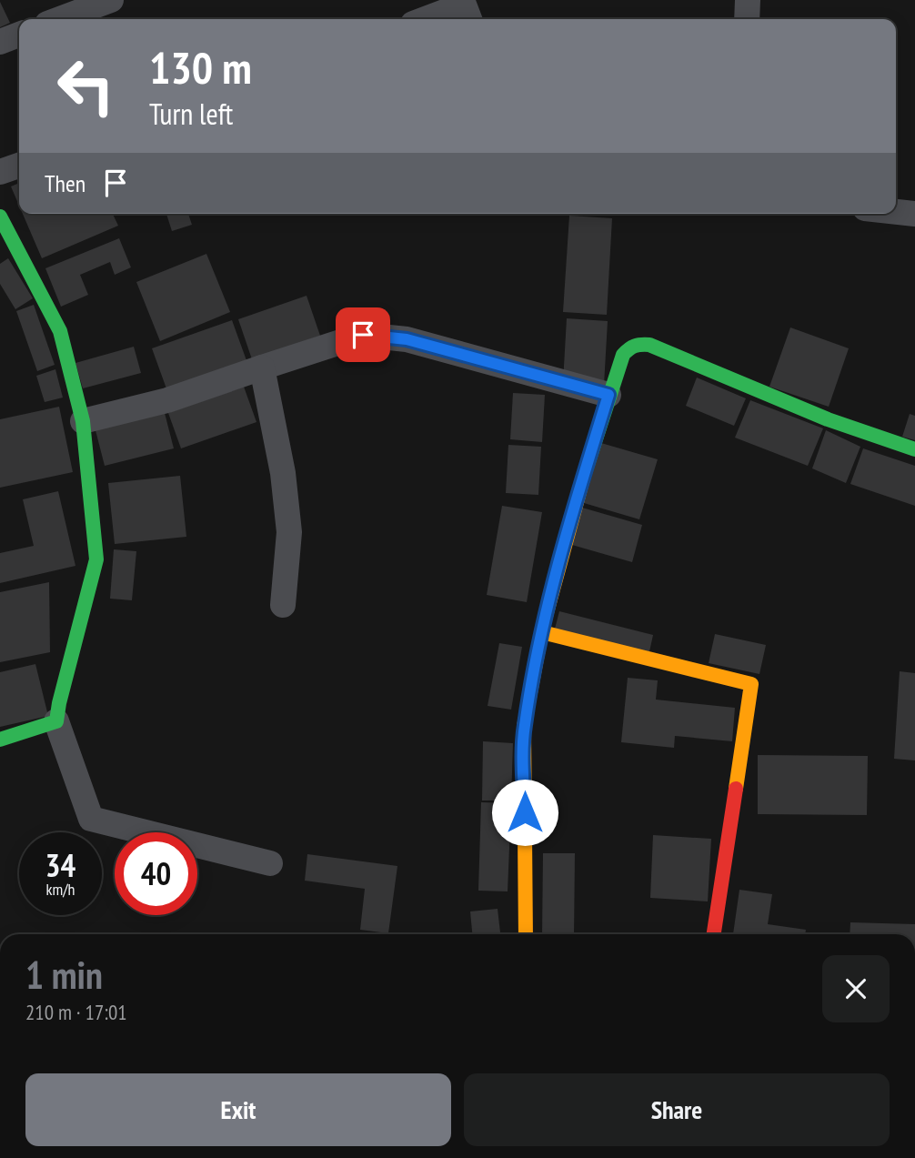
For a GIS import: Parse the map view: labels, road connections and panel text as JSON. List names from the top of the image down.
{
  "page": {
    "turn": ["130 m", "Turn left"],
    "then": "Then",
    "speed": "34 km/h",
    "limit": "40",
    "heading": ["1 min", "210 m · 17:01"],
    "buttons": ["Exit", "Share"]
  }
}
